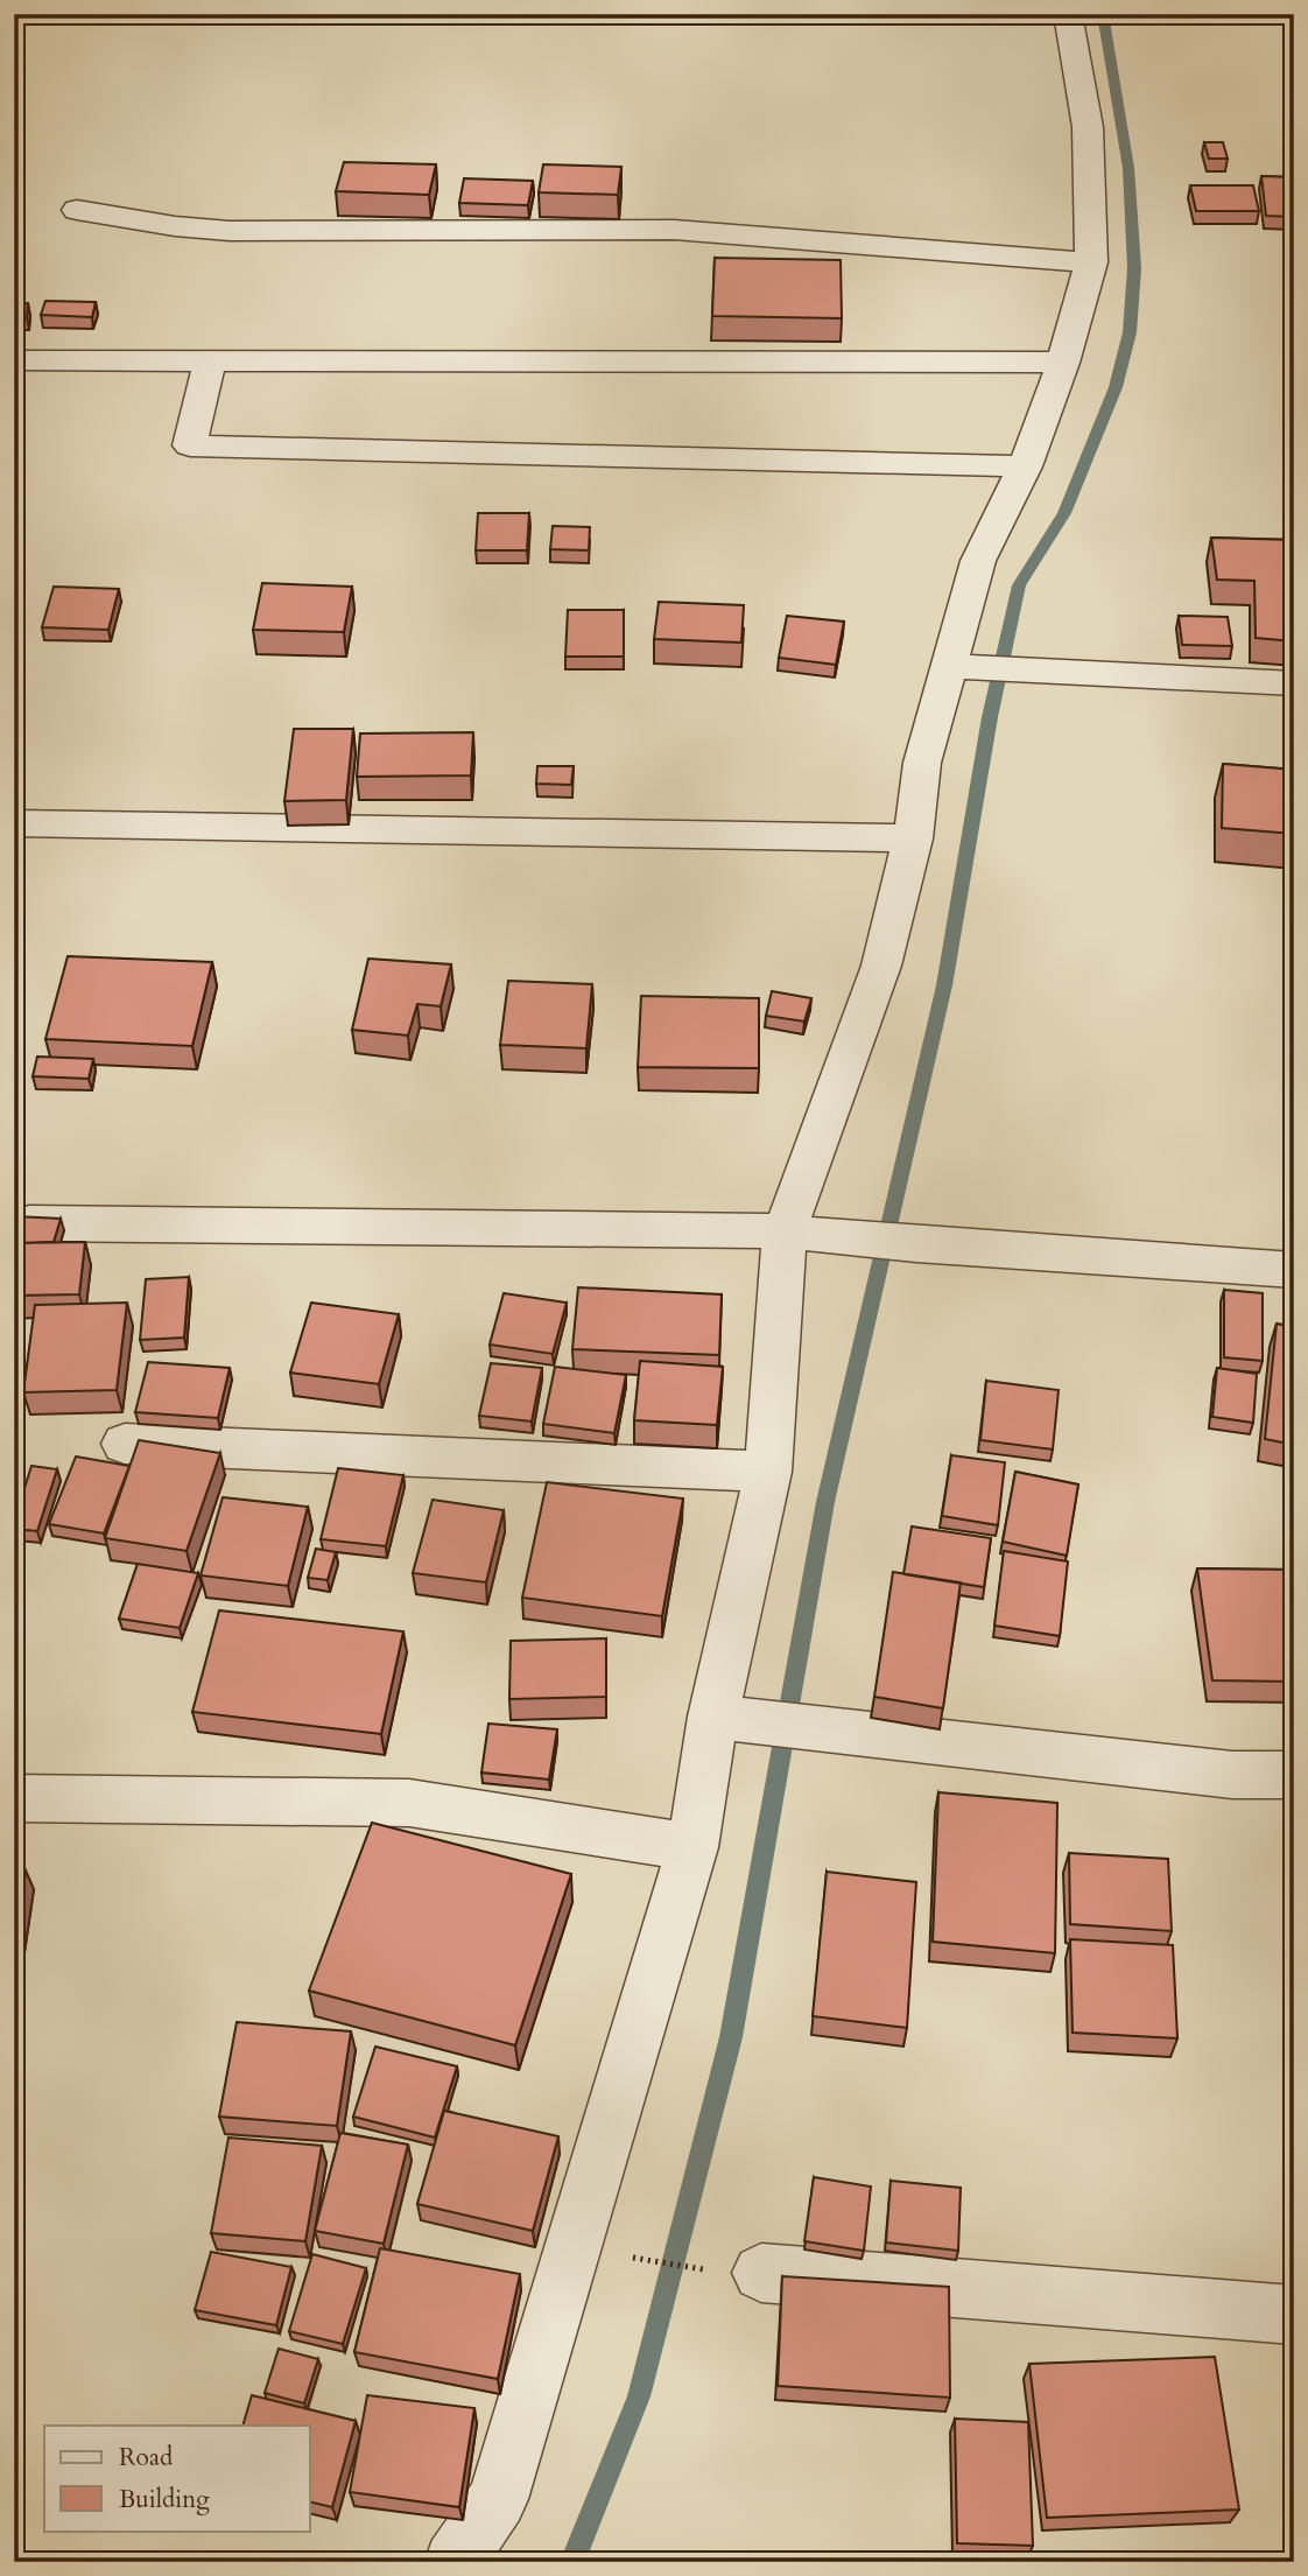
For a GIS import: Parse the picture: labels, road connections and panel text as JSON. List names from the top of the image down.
{
  "legend": ["Road", "Building"]
}
